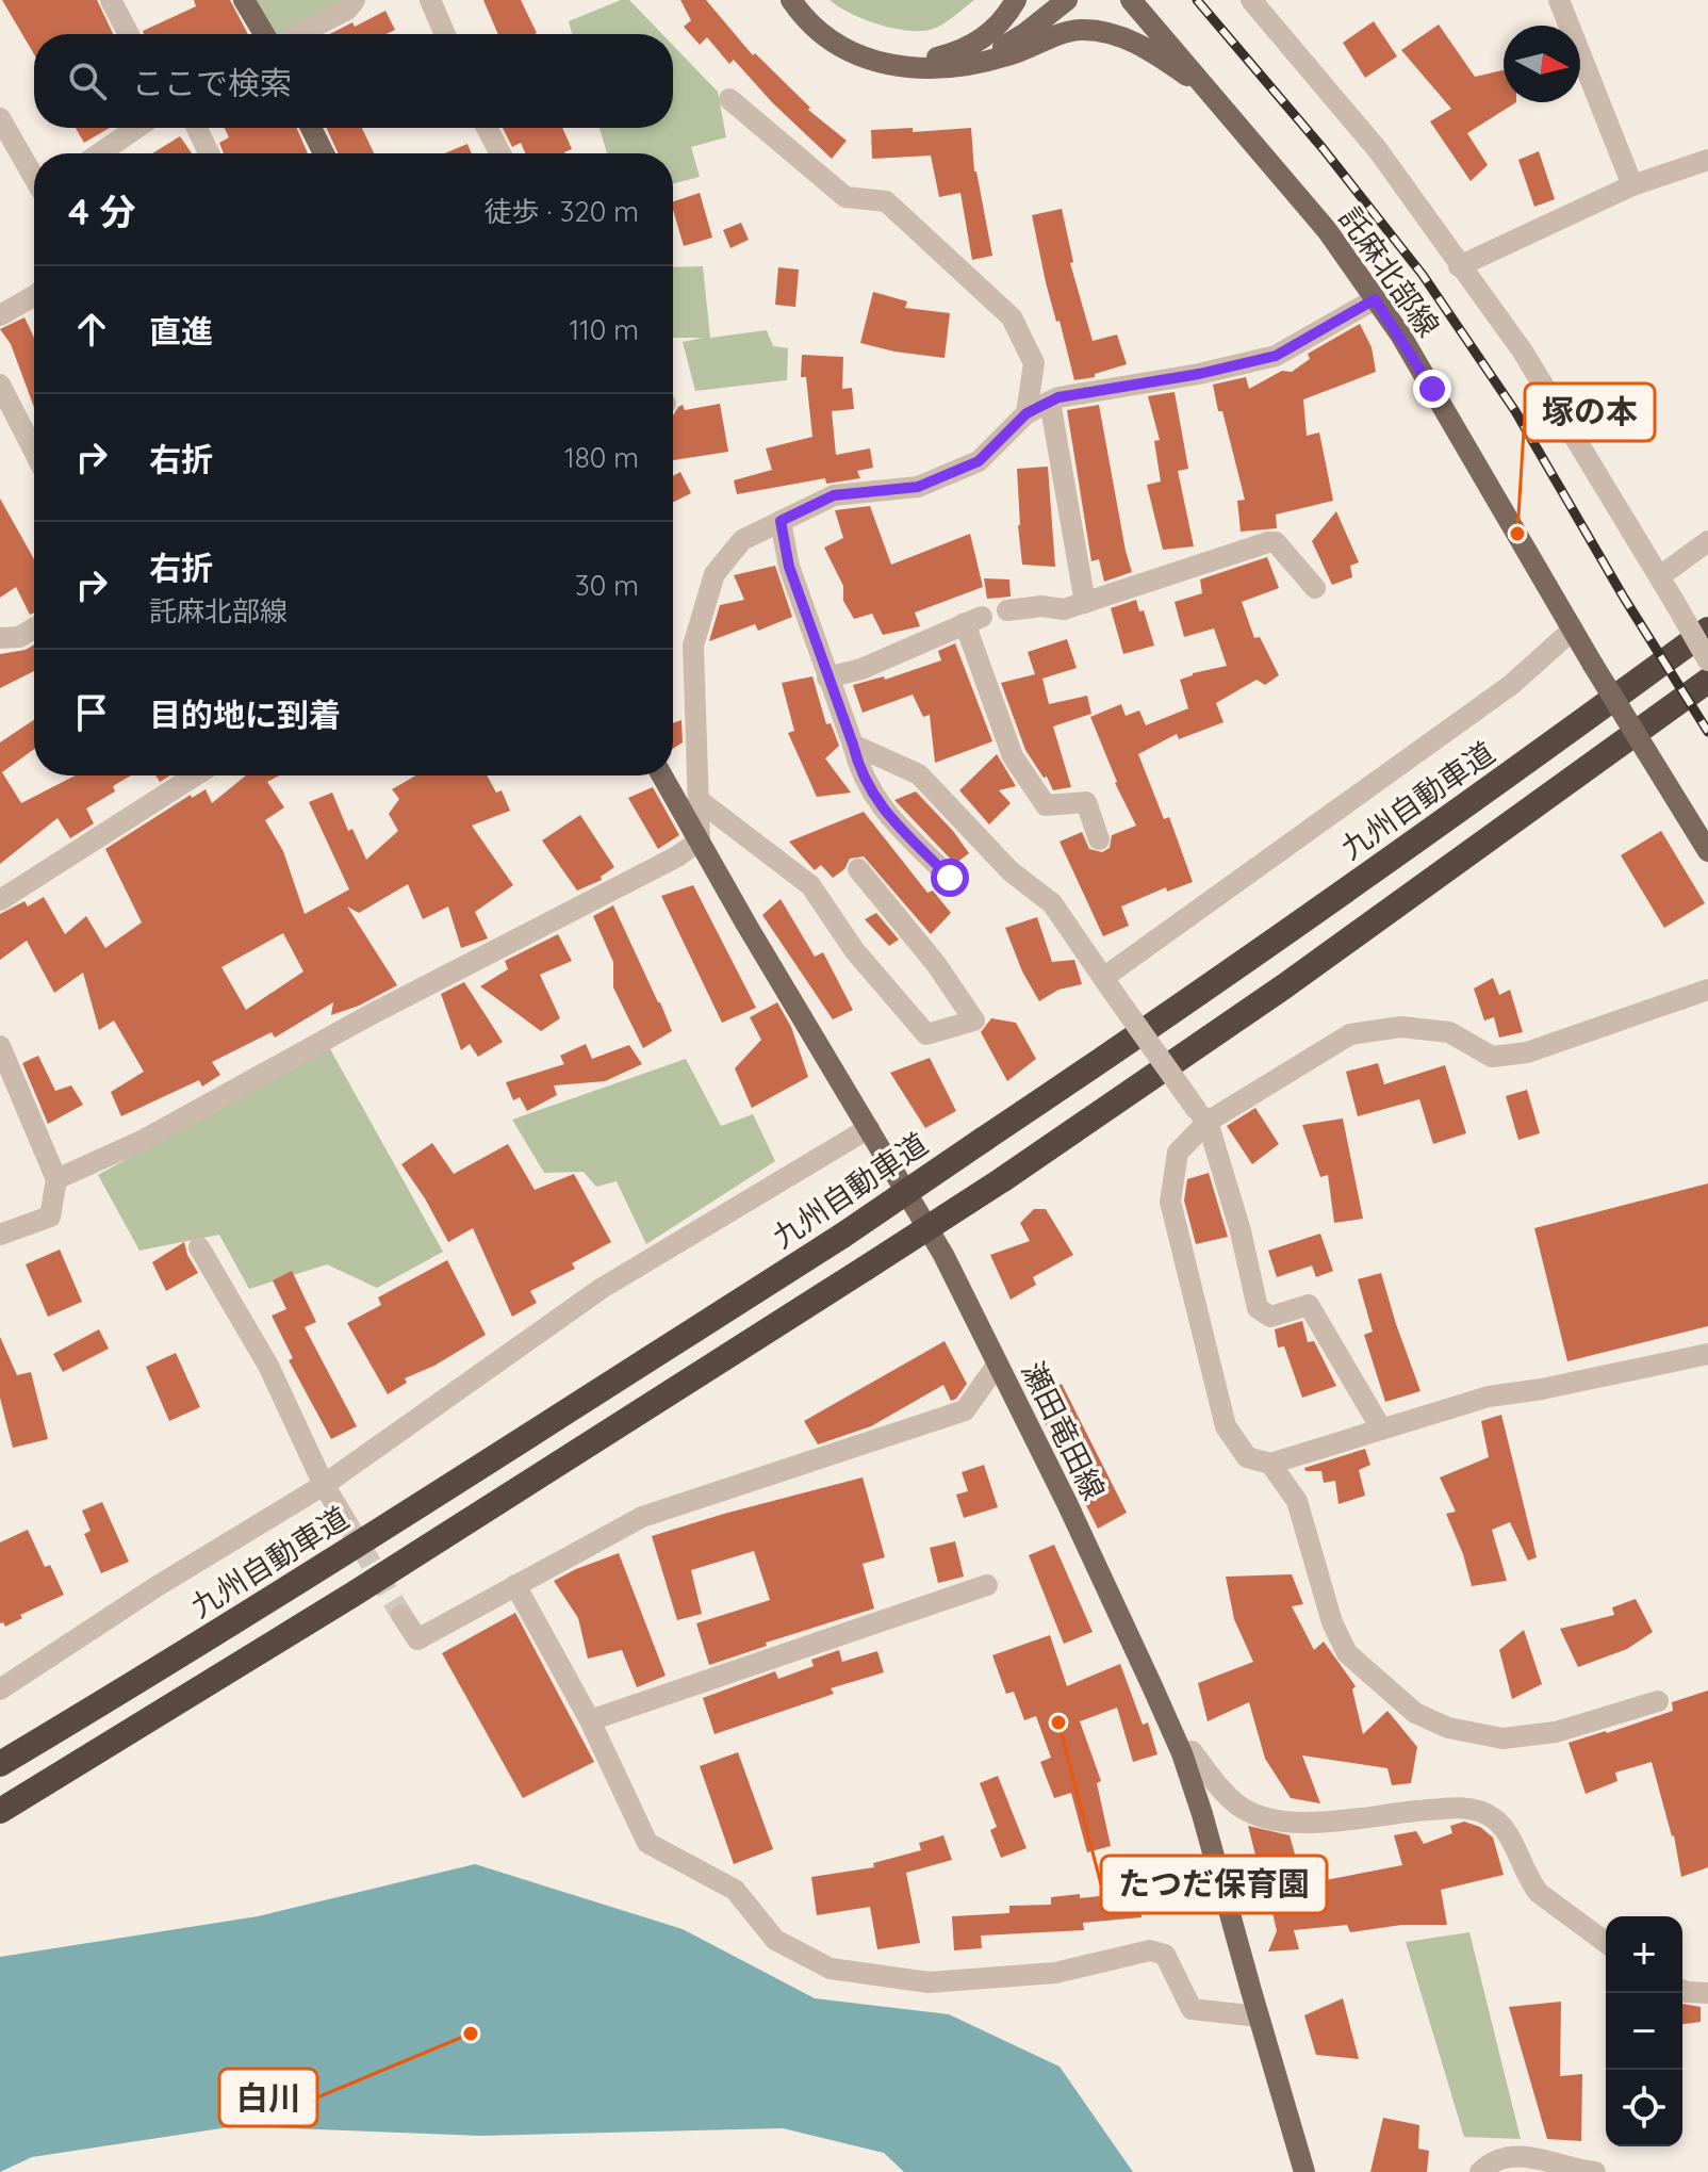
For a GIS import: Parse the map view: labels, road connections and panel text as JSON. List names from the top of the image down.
{
  "streets": {
    "highway": ["九州自動車道"],
    "main road": ["託麻北部線", "瀬田竜田線"]
  },
  "places": ["塚の本", "たつだ保育園", "白川"],
  "north": "right",
  "page": {
    "search": "ここで検索",
    "heading": ["4 分", "徒歩 · 320 m"],
    "list": [
      ["直進", "110 m"],
      ["右折", "180 m"],
      ["右折", "託麻北部線", "30 m"],
      "目的地に到着"
    ],
    "map_buttons": ["+", "−"]
  }
}
